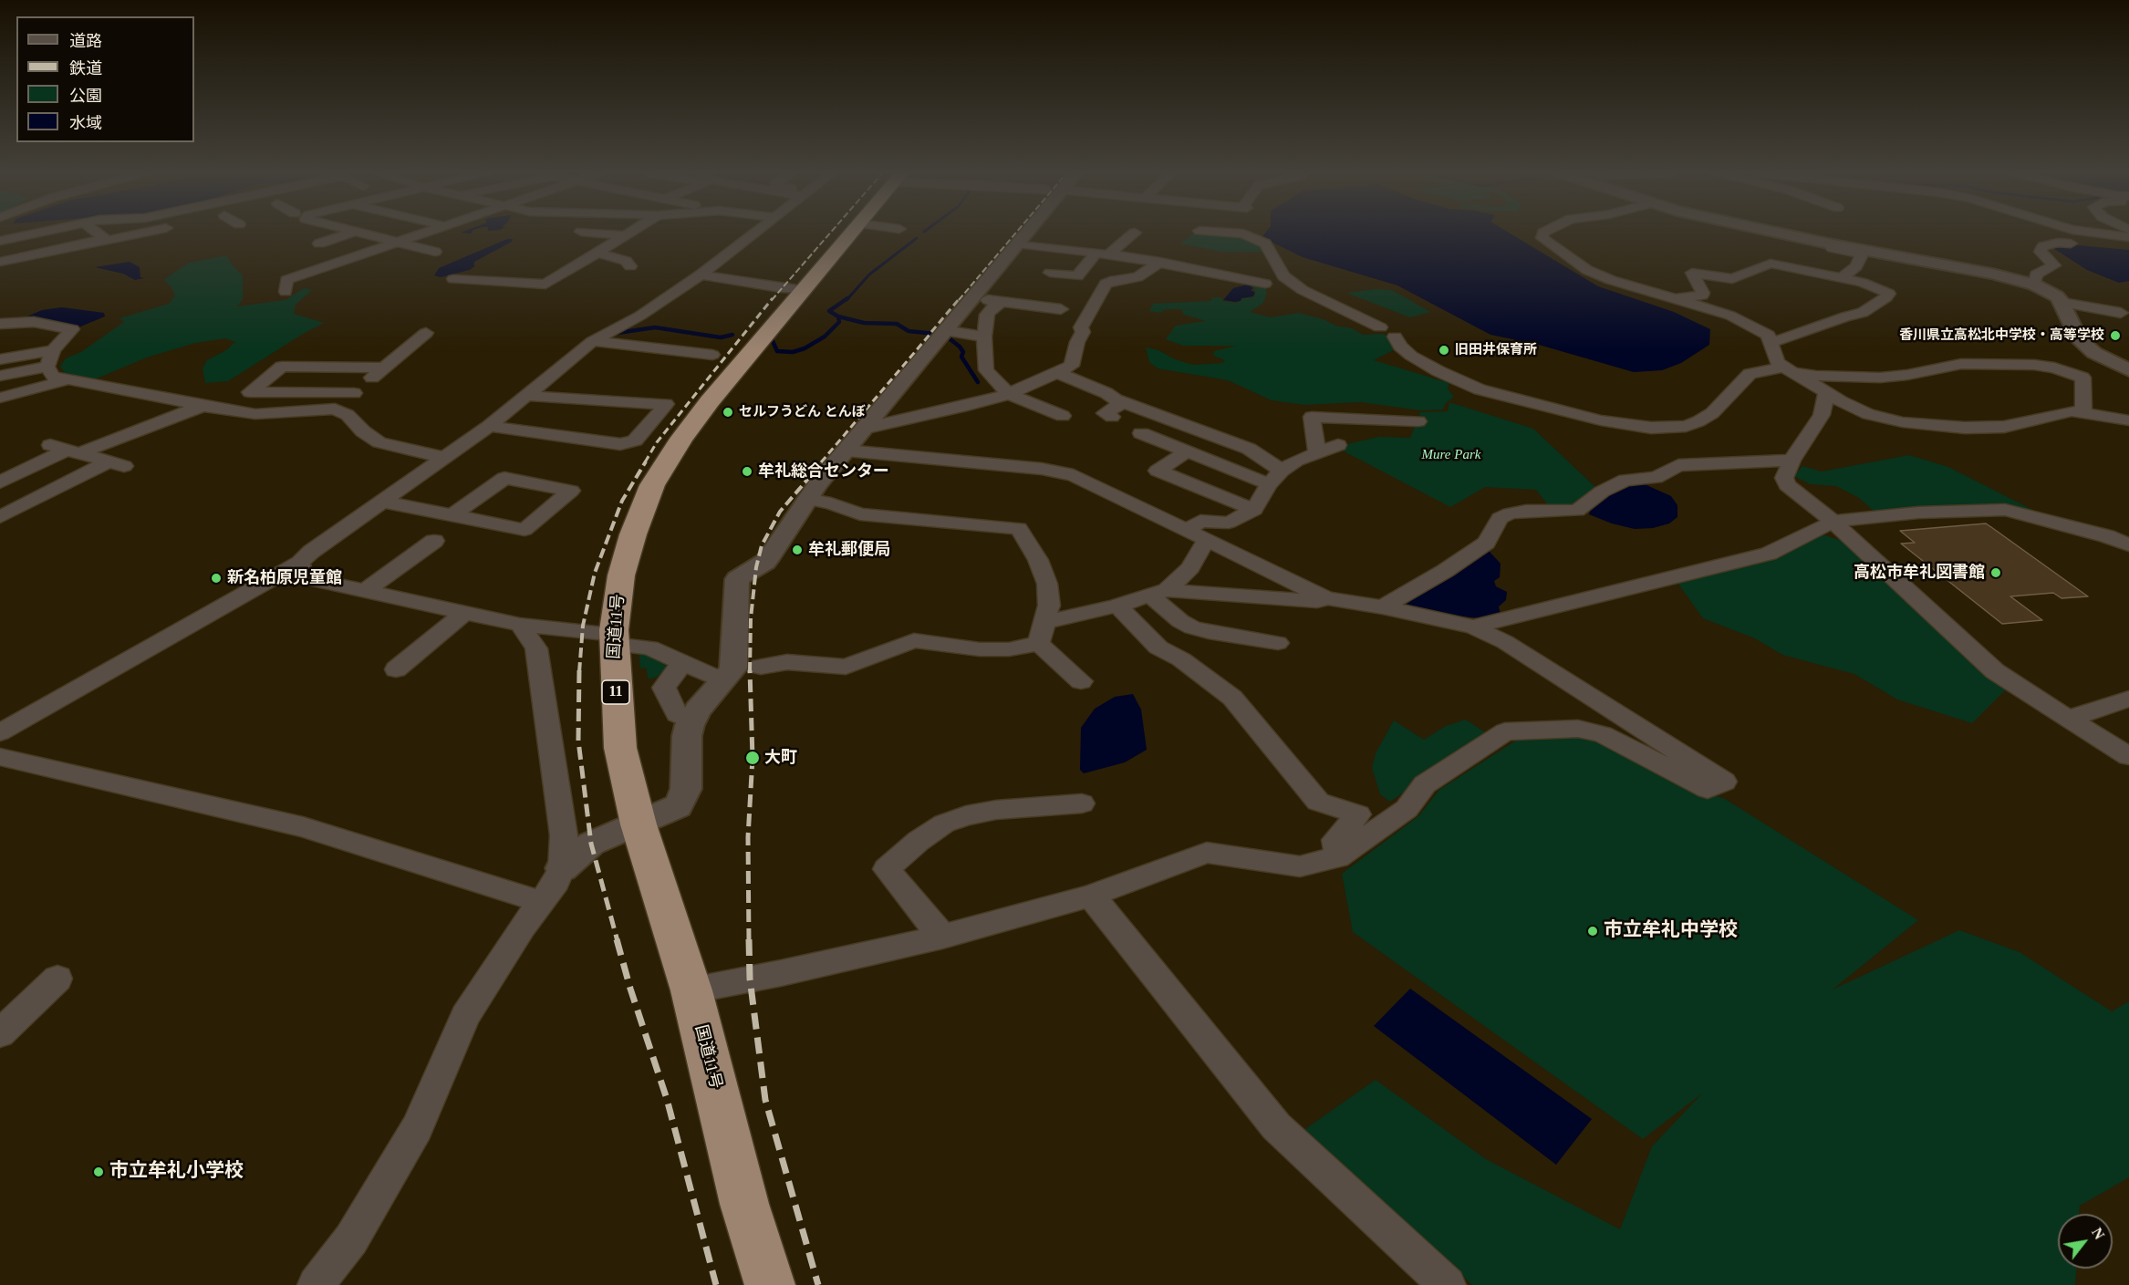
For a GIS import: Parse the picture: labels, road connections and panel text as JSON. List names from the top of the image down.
{
  "streets": {
    "highway": ["国道11号", "11"]
  },
  "parks": ["Mure Park"],
  "places": [
    "香川県立高松北中学校・高等学校",
    "旧田井保育所",
    "セルフうどん とんぼ",
    "牟礼総合センター",
    "牟礼郵便局",
    "高松市牟礼図書館",
    "新名柏原児童館",
    "大町",
    "市立牟礼中学校",
    "市立牟礼小学校"
  ],
  "legend": [
    "道路",
    "鉄道",
    "公園",
    "水域"
  ],
  "north": "top right"
}
